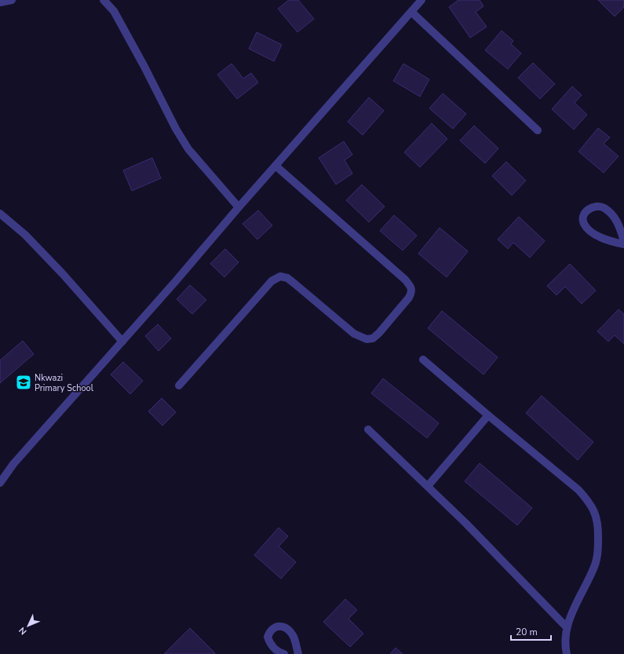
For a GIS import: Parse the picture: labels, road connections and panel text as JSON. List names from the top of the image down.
{
  "places": {
    "school or university": ["Nkwazi Primary School"]
  },
  "scale_bar": "20 m",
  "north": "bottom left"
}
